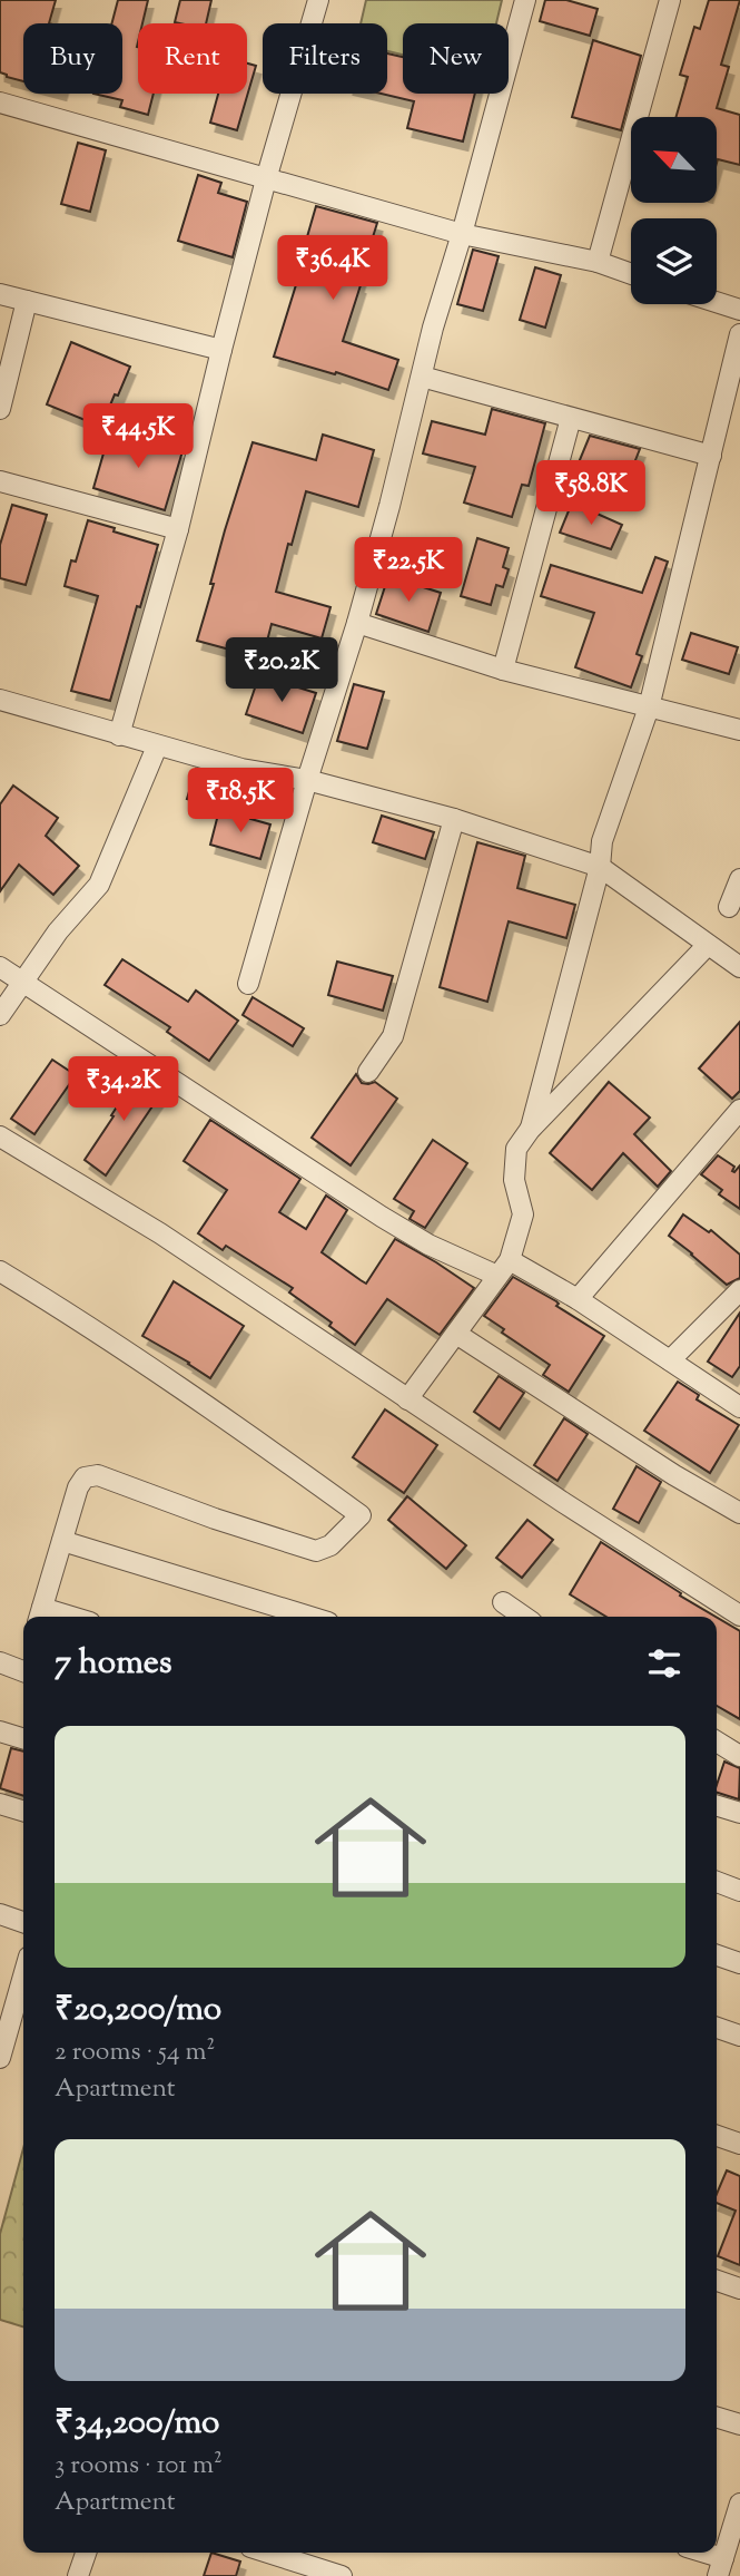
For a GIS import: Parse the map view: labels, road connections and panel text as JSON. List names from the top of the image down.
{
  "north": "top left",
  "page": {
    "chip": [
      "Buy",
      "Rent",
      "Filters",
      "New"
    ],
    "price": [
      "₹36.4K",
      "₹44.5K",
      "₹58.8K",
      "₹22.5K",
      "₹20.2K",
      "₹18.5K",
      "₹34.2K"
    ],
    "heading": "7 homes",
    "list": [
      {
        "name": "₹20,200/mo",
        "note": "2 rooms · 54 m² · Apartment"
      },
      {
        "name": "₹34,200/mo",
        "note": "3 rooms · 101 m² · Apartment"
      }
    ]
  }
}
